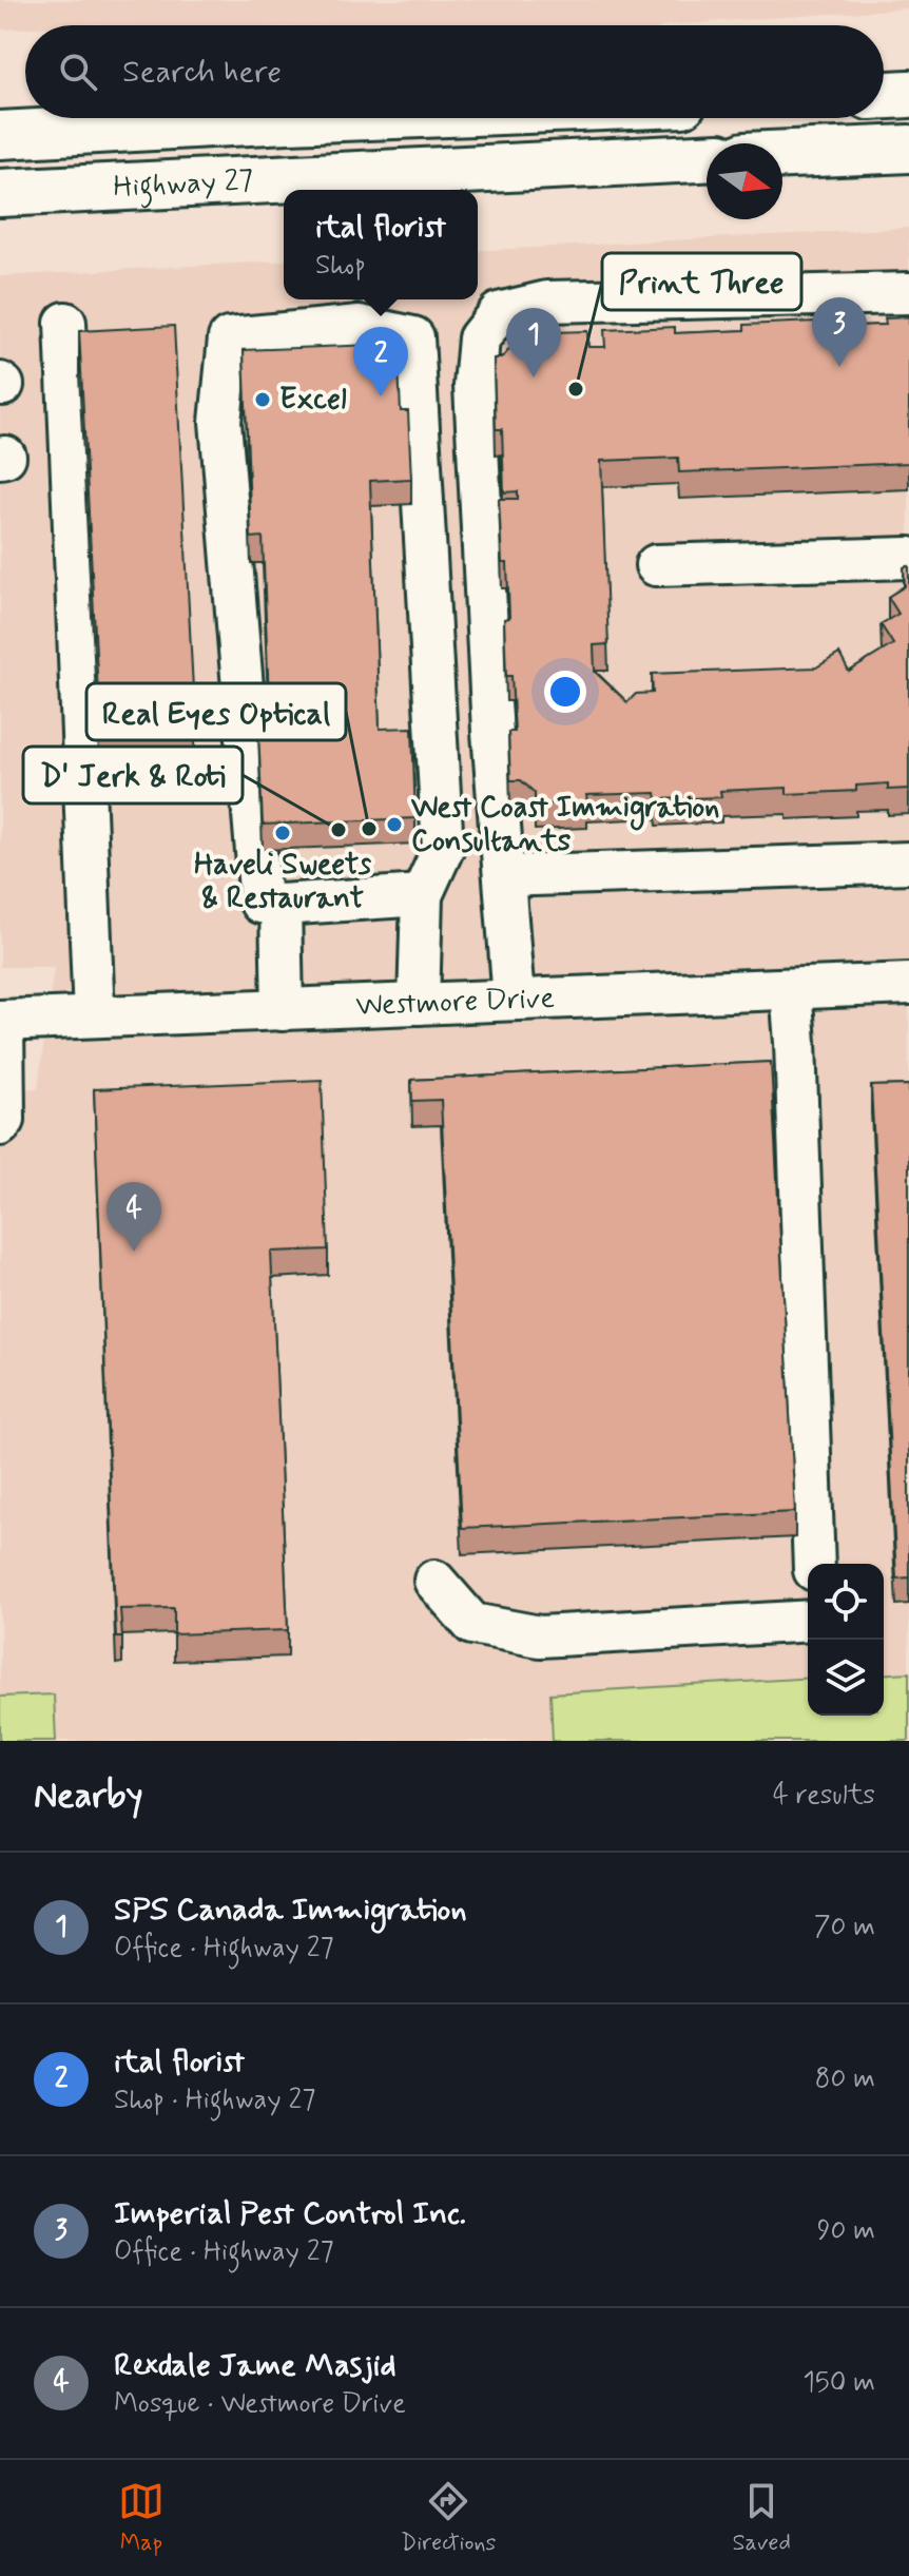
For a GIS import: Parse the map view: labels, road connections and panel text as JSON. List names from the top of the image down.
{
  "streets": {
    "main road": ["Highway 27"],
    "street": ["Westmore Drive"]
  },
  "places": [
    "Print Three",
    "Excel",
    "West Coast Immigration Consultants",
    "Real Eyes Optical",
    "D' Jerk & Roti",
    "Haveli Sweets & Restaurant"
  ],
  "north": "right",
  "page": {
    "search": "Search here",
    "popup": ["ital florist", "Shop"],
    "pins": [
      "3",
      "1",
      "2",
      "4"
    ],
    "heading": ["Nearby", "4 results"],
    "list": [
      {
        "mark": "1",
        "name": "SPS Canada Immigration",
        "note": "Office · Highway 27",
        "value": "70 m"
      },
      {
        "mark": "2",
        "name": "ital florist",
        "note": "Shop · Highway 27",
        "value": "80 m"
      },
      {
        "mark": "3",
        "name": "Imperial Pest Control Inc.",
        "note": "Office · Highway 27",
        "value": "90 m"
      },
      {
        "mark": "4",
        "name": "Rexdale Jame Masjid",
        "note": "Mosque · Westmore Drive",
        "value": "150 m"
      }
    ],
    "nav": ["Map", "Directions", "Saved"]
  }
}
